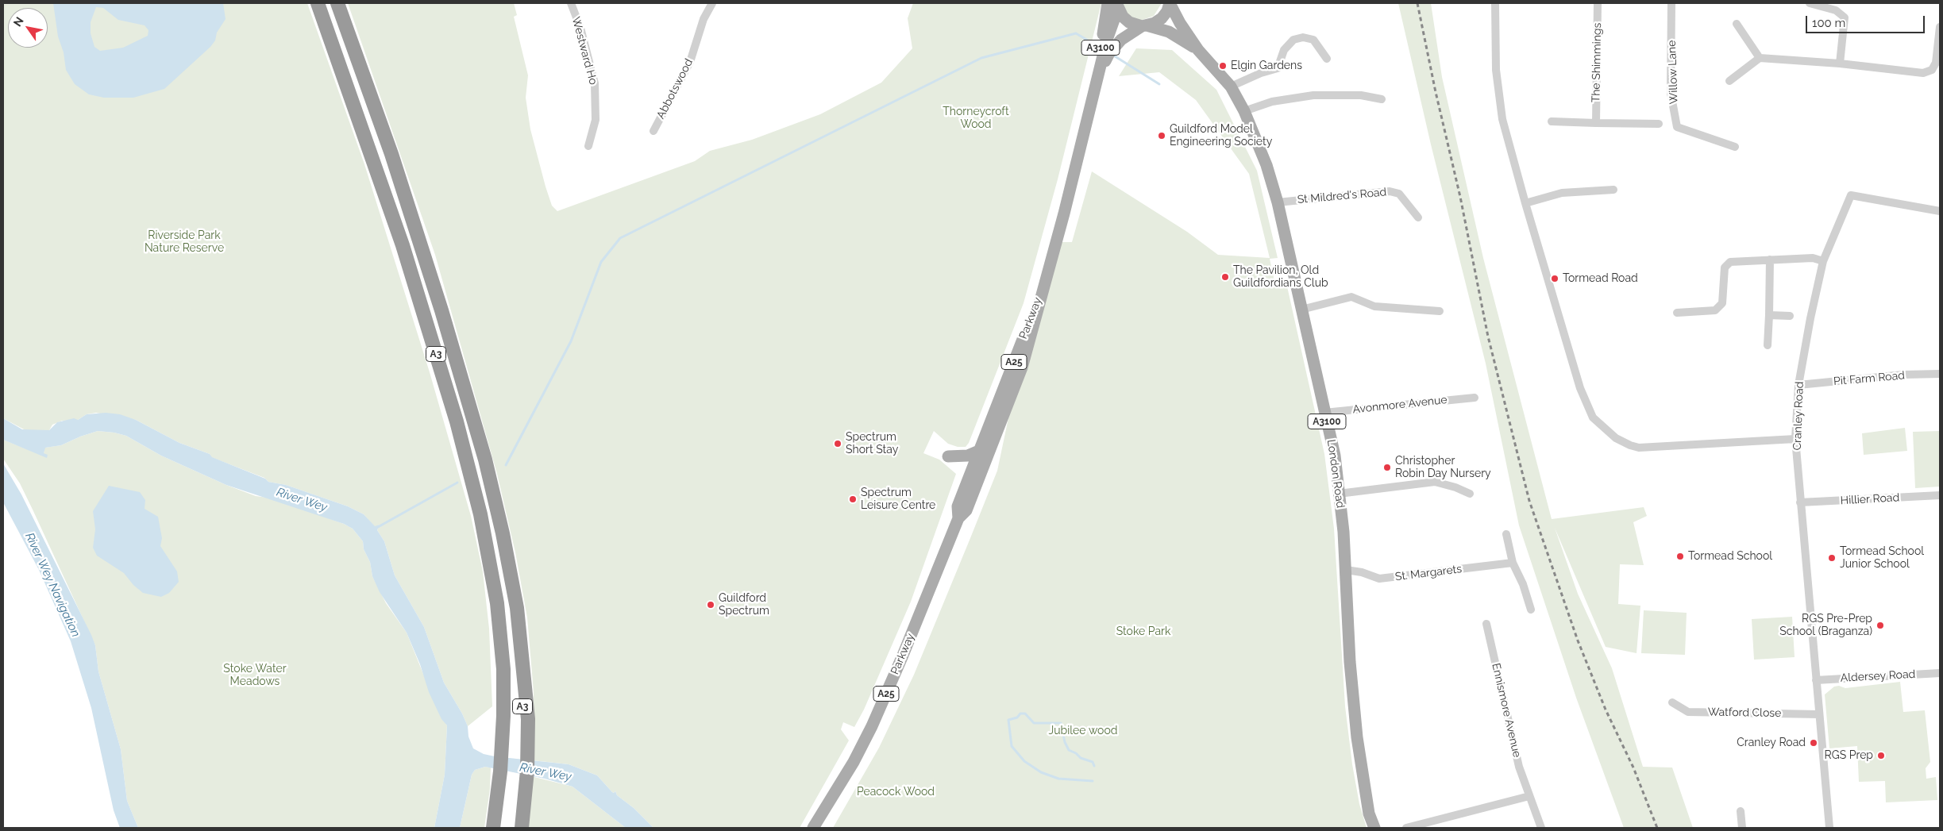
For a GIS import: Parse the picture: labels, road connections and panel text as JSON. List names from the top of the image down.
{
  "streets": {
    "highway": ["A3"],
    "main road": [
      "A3100",
      "Parkway",
      "A25",
      "London Road"
    ],
    "street": [
      "Westward Ho",
      "The Shimmings",
      "Willow Lane",
      "Abbotswood",
      "St Mildred's Road",
      "Pit Farm Road",
      "Avonmore Avenue",
      "Cranley Road",
      "Hillier Road",
      "St. Margarets",
      "Aldersey Road",
      "Ennismore Avenue",
      "Watford Close"
    ]
  },
  "crossings": [
    ["St Mildred's Road", "London Road"],
    ["Parkway", "A25"],
    ["A25", "London Road"],
    ["Pit Farm Road", "Cranley Road"],
    ["Avonmore Avenue", "London Road"],
    ["Cranley Road", "Hillier Road"],
    ["Cranley Road", "Aldersey Road"],
    ["Cranley Road", "Watford Close"],
    ["London Road", "St. Margarets"]
  ],
  "water": ["River Wey", "River Wey Navigation"],
  "parks": [
    "Thorneycroft Wood",
    "Riverside Park Nature Reserve",
    "Stoke Park",
    "Stoke Water Meadows",
    "Jubilee wood",
    "Peacock Wood"
  ],
  "places": [
    "Elgin Gardens",
    "Guildford Model Engineering Society",
    "The Pavilion, Old Guildfordians Club",
    "Tormead Road",
    "Spectrum Short Stay",
    "Christopher Robin Day Nursery",
    "Spectrum Leisure Centre",
    "Tormead School",
    "Tormead School Junior School",
    "Guildford Spectrum",
    "RGS Pre-Prep School (Braganza)",
    "Cranley Road",
    "RGS Prep"
  ],
  "scale_bar": "100 m",
  "north": "top left"
}
